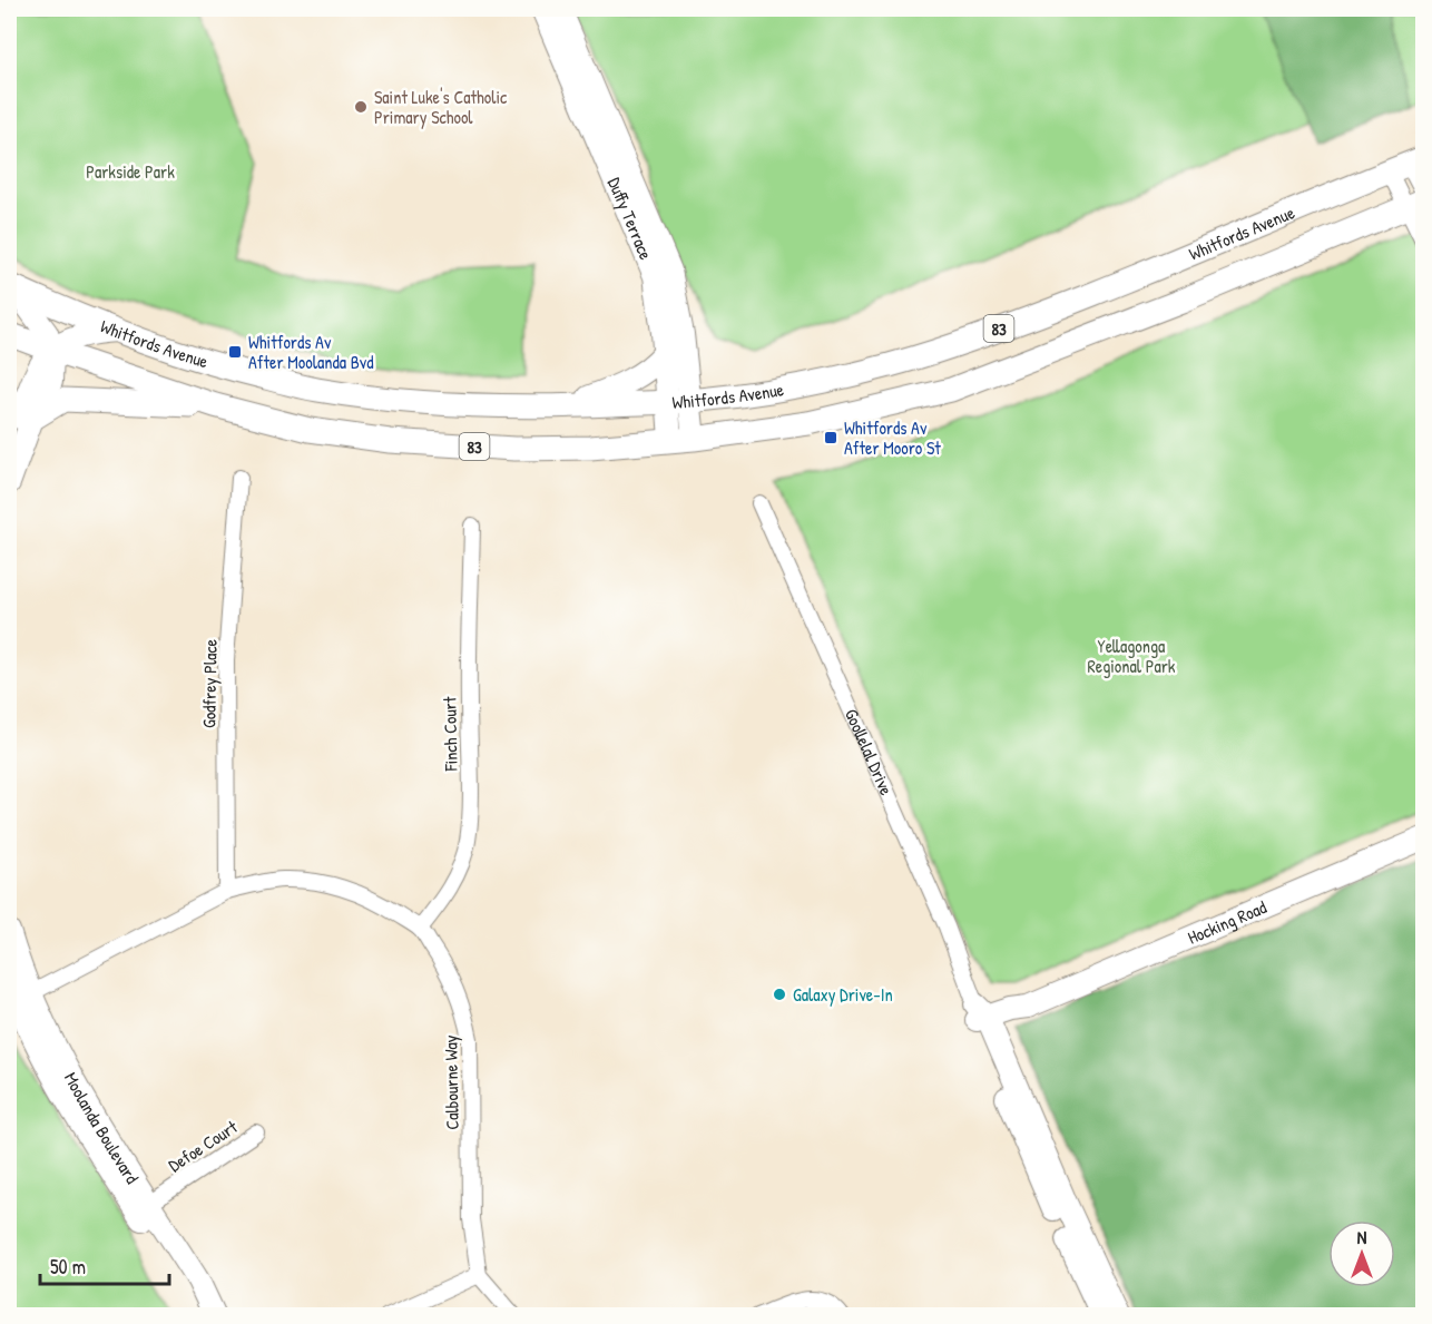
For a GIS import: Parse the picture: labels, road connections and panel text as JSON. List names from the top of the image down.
{
  "streets": {
    "main road": ["Whitfords Avenue", "83"],
    "street": [
      "Duffy Terrace",
      "Godfrey Place",
      "Finch Court",
      "Goollelal Drive",
      "Hocking Road",
      "Calbourne Way",
      "Moolanda Boulevard",
      "Defoe Court"
    ]
  },
  "crossings": [
    ["Duffy Terrace", "Whitfords Avenue"],
    ["Duffy Terrace", "83"],
    ["Godfrey Place", "Calbourne Way"],
    ["Finch Court", "Calbourne Way"],
    ["Goollelal Drive", "Hocking Road"],
    ["Calbourne Way", "Moolanda Boulevard"],
    ["Moolanda Boulevard", "Defoe Court"]
  ],
  "parks": ["Parkside Park", "Yellagonga Regional Park"],
  "places": {
    "other": ["Saint Luke's Catholic Primary School", "Galaxy Drive-In"],
    "transit": ["Whitfords Av After Moolanda Bvd", "Whitfords Av After Mooro St"]
  },
  "scale_bar": "50 m",
  "north": "top"
}
